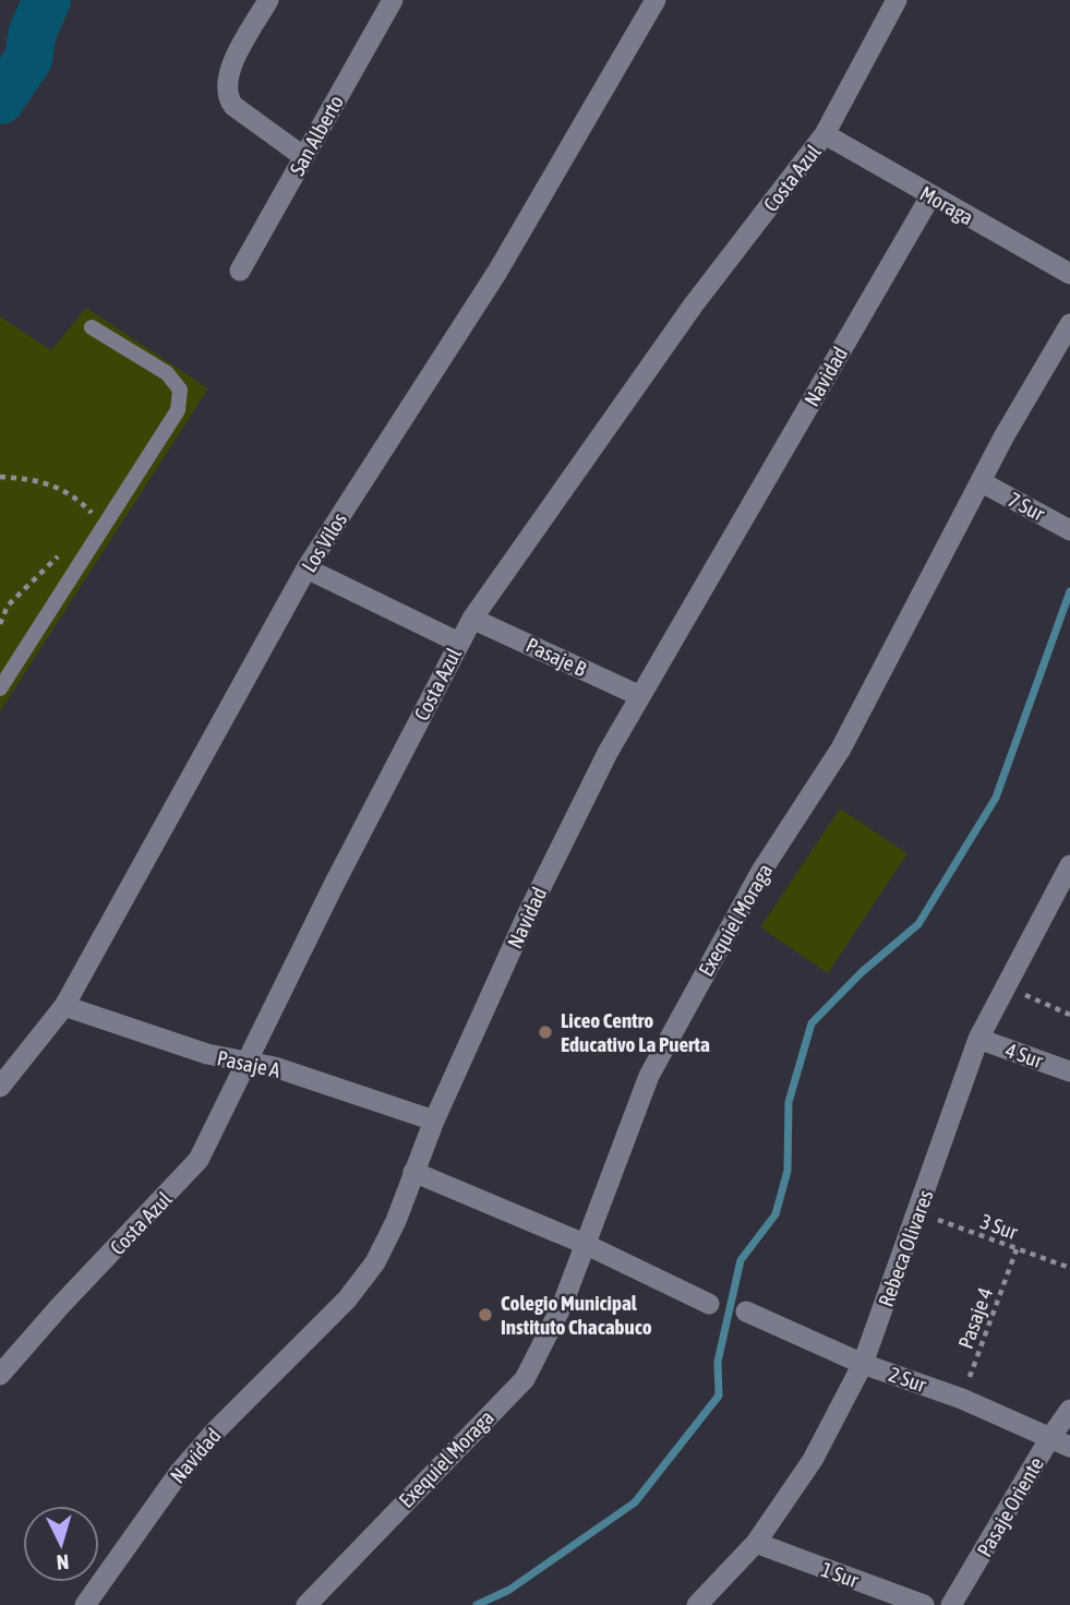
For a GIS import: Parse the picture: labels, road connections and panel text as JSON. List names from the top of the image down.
{
  "streets": {
    "street": [
      "San Alberto",
      "Costa Azul",
      "Moraga",
      "Navidad",
      "7 Sur",
      "Los Vilos",
      "Pasaje B",
      "Exequiel Moraga",
      "4 Sur",
      "Pasaje A",
      "Rebeca Olivares",
      "2 Sur",
      "Pasaje Oriente",
      "1 Sur"
    ],
    "path": ["3 Sur", "Pasaje 4"]
  },
  "crossings": [
    ["Costa Azul", "Moraga"],
    ["Costa Azul", "Pasaje B"],
    ["Costa Azul", "Pasaje A"],
    ["Moraga", "Navidad"],
    ["Navidad", "Pasaje B"],
    ["Navidad", "Pasaje A"],
    ["7 Sur", "Exequiel Moraga"],
    ["Los Vilos", "Pasaje A"],
    ["4 Sur", "Rebeca Olivares"],
    ["3 Sur", "Rebeca Olivares"],
    ["3 Sur", "Pasaje 4"],
    ["Rebeca Olivares", "2 Sur"],
    ["Rebeca Olivares", "1 Sur"],
    ["Pasaje 4", "2 Sur"],
    ["2 Sur", "Pasaje Oriente"]
  ],
  "places": ["Liceo Centro Educativo La Puerta", "Colegio Municipal Instituto Chacabuco"],
  "north": "bottom"
}
